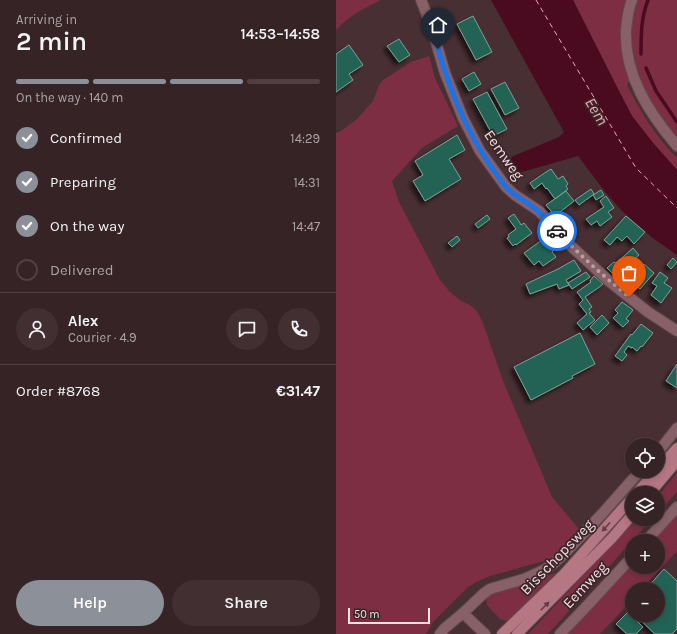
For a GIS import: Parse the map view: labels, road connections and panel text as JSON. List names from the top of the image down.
{
  "streets": {
    "main road": ["Bisschopsweg"],
    "street": ["Eemweg"]
  },
  "water": ["Eem"],
  "scale_bar": "50 m",
  "page": {
    "heading": ["2 min", "Arriving in", "14:53–14:58"],
    "panel": [
      "Alex",
      "Courier · 4.9",
      "Order #8768",
      "€31.47"
    ],
    "bar": "On the way · 140 m",
    "list": [
      ["Confirmed", "14:29"],
      ["Preparing", "14:31"],
      ["On the way", "14:47"],
      "Delivered"
    ],
    "map_buttons": ["+", "−"],
    "buttons": ["Help", "Share"],
    "scale": "50 m"
  }
}
